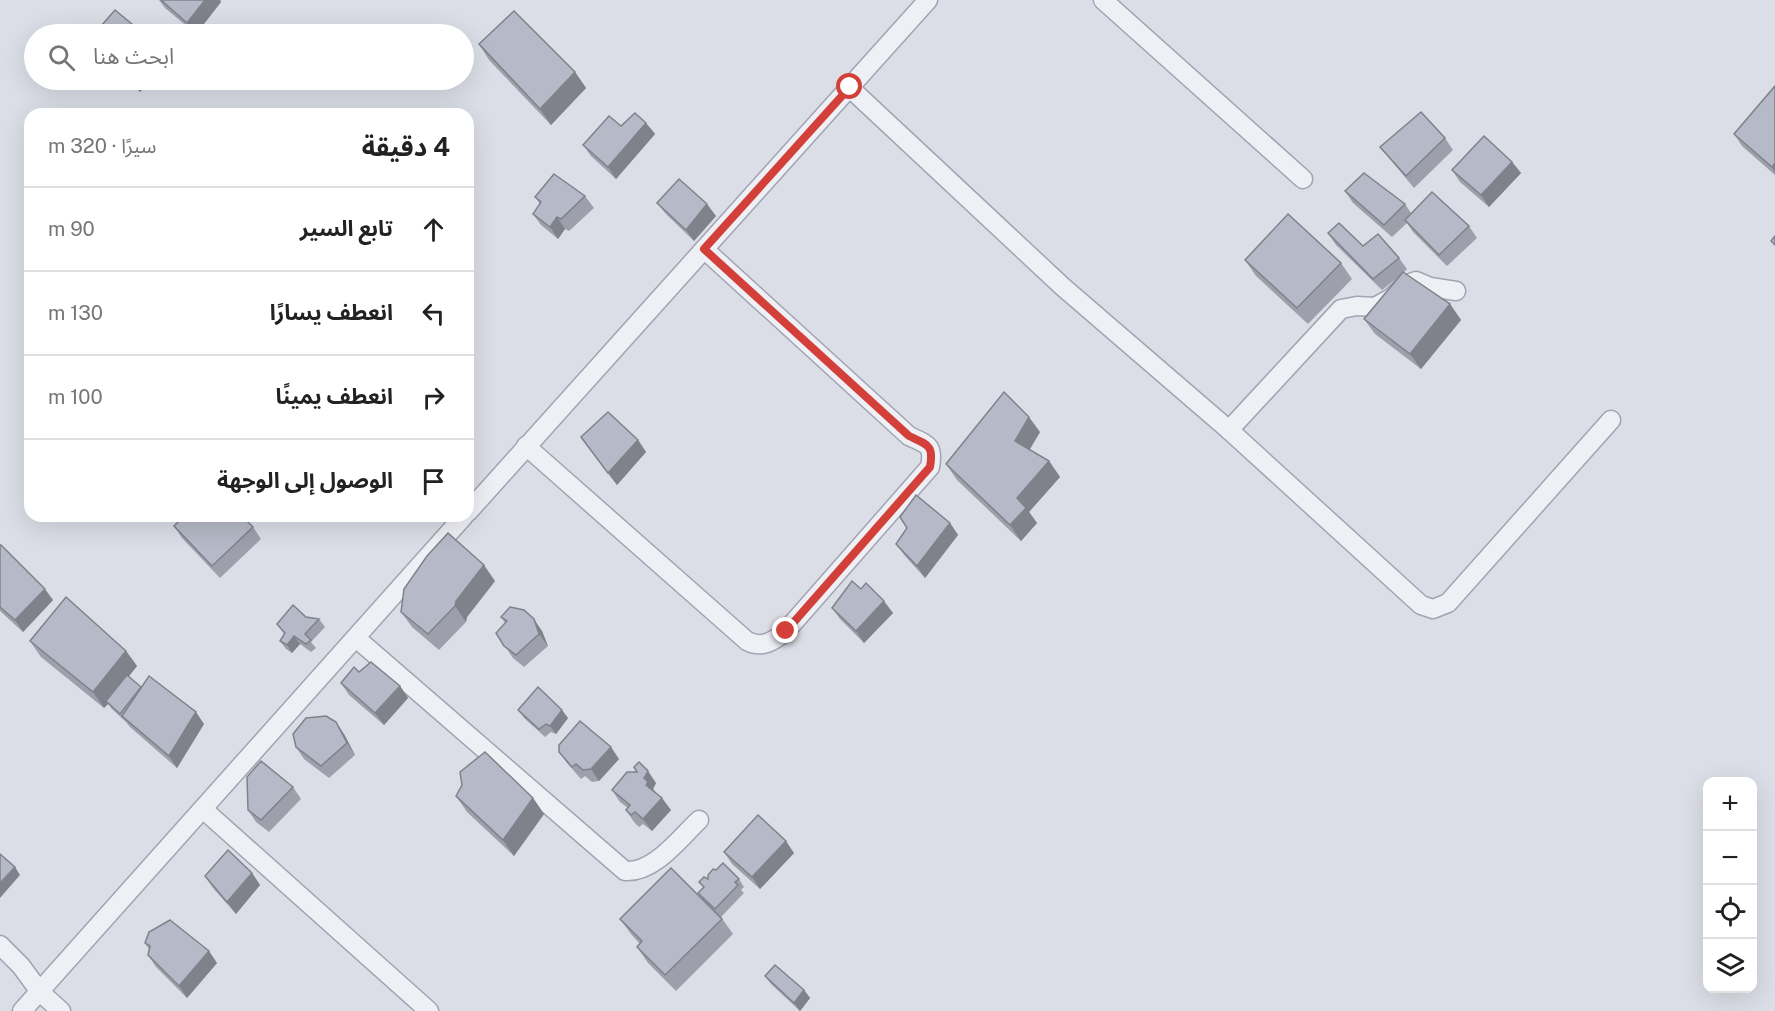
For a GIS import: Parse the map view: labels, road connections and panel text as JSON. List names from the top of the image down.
{
  "page": {
    "search": "ابحث هنا",
    "heading": ["4 دقيقة", "سيرًا · 320 m"],
    "list": [
      ["تابع السير", "90 m"],
      ["انعطف يسارًا", "130 m"],
      ["انعطف يمينًا", "100 m"],
      "الوصول إلى الوجهة"
    ],
    "map_buttons": ["+", "−"]
  }
}
